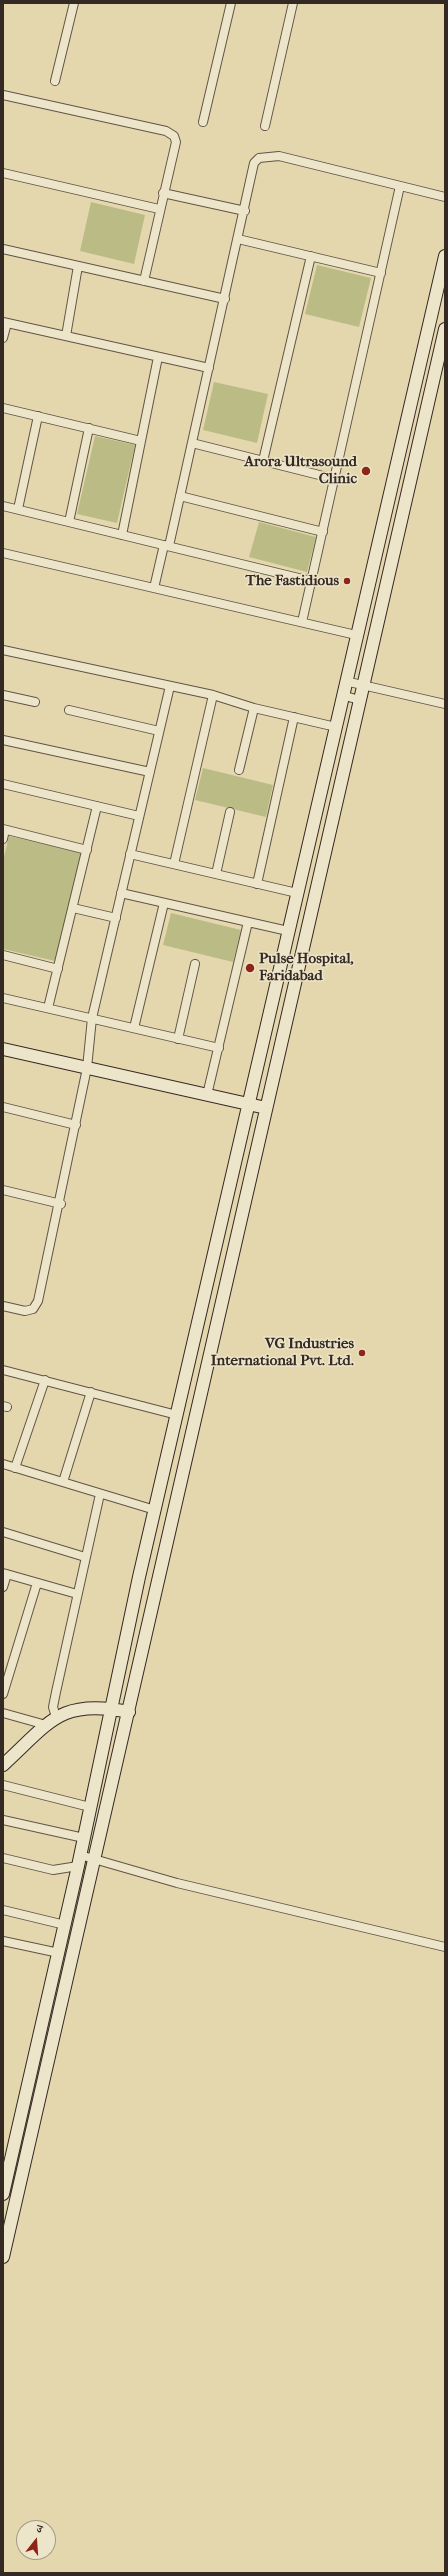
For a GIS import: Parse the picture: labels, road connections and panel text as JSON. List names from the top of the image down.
{
  "places": [
    "Arora Ultrasound Clinic",
    "The Fastidious",
    "Pulse Hospital, Faridabad",
    "VG Industries International Pvt. Ltd."
  ],
  "north": "top"
}
